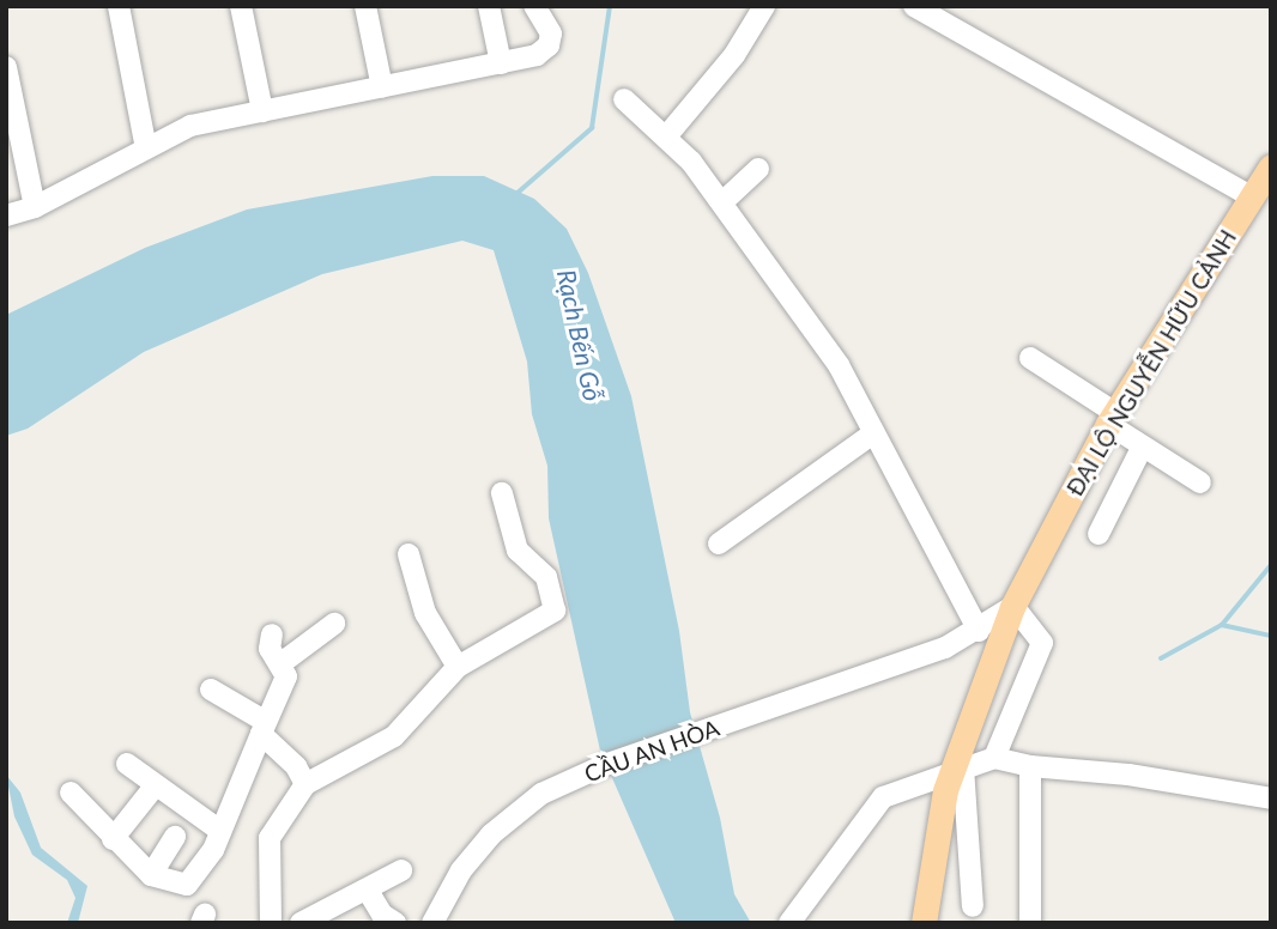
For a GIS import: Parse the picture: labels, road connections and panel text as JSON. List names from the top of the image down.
{
  "streets": {
    "main road": ["ĐẠI LỘ NGUYỄN HỮU CẢNH"],
    "street": ["CẦU AN HÒA"]
  },
  "crossings": [
    ["ĐẠI LỘ NGUYỄN HỮU CẢNH", "CẦU AN HÒA"]
  ],
  "water": ["Rạch Bến Gỗ"]
}
